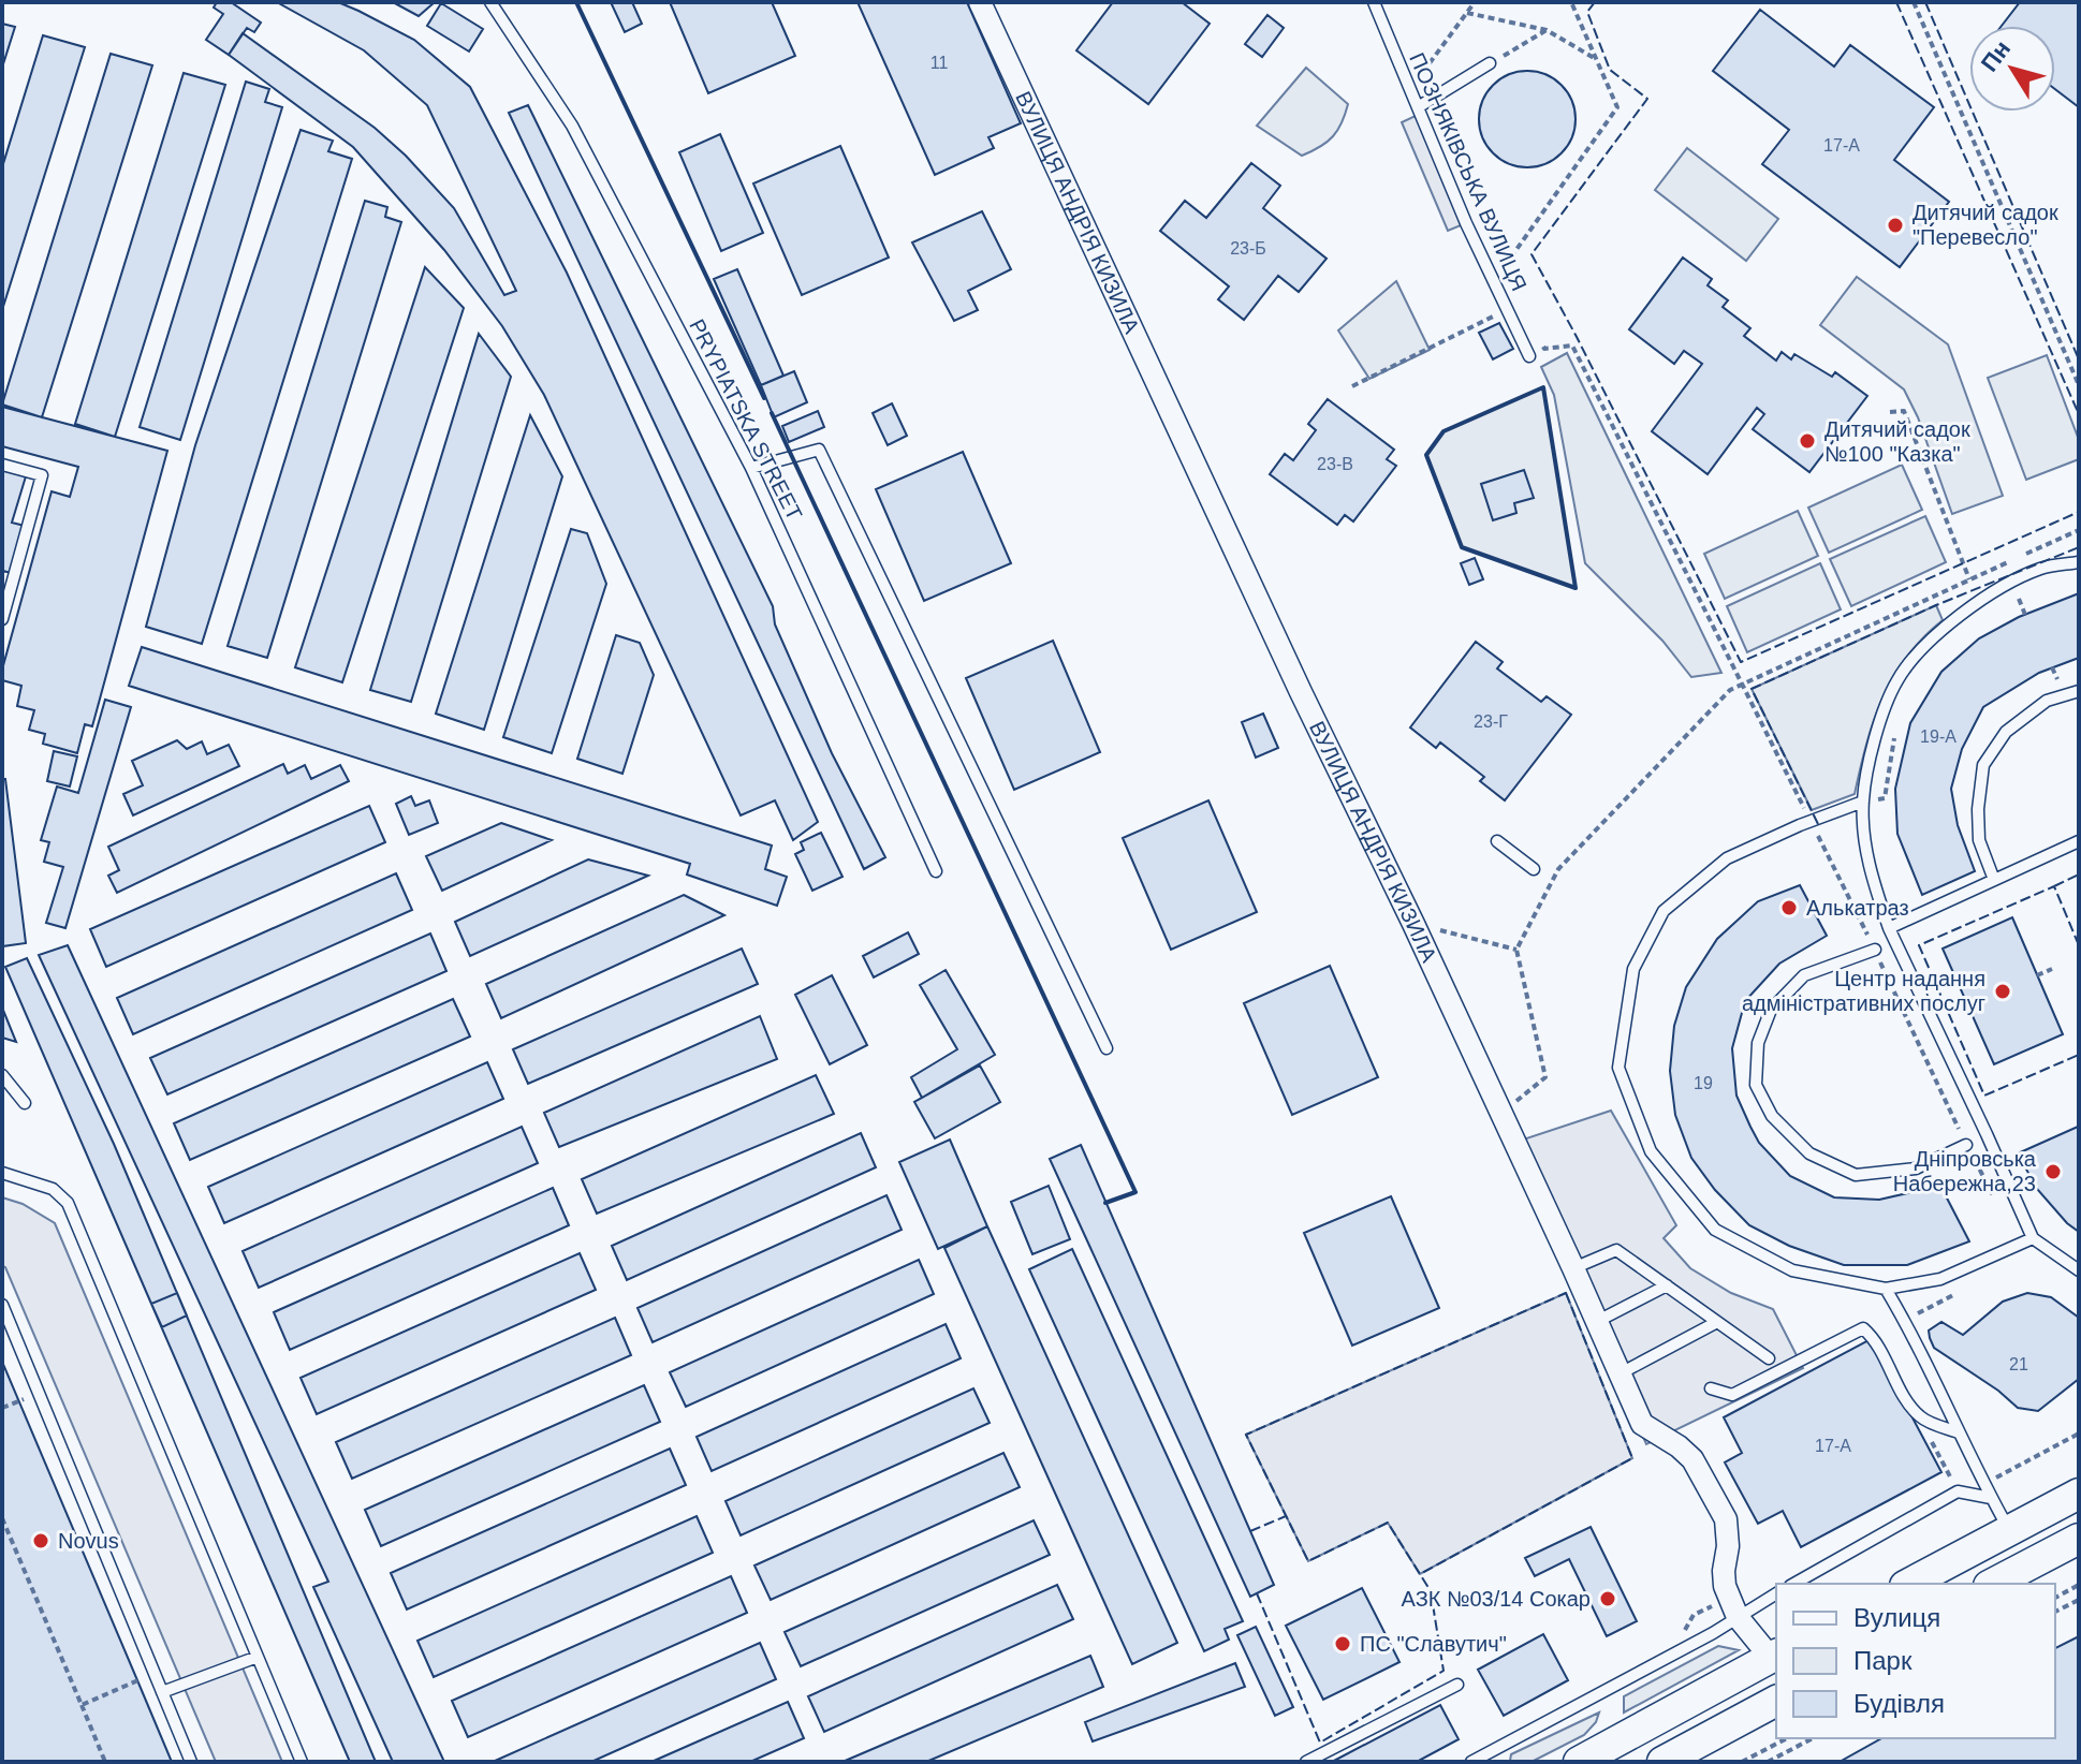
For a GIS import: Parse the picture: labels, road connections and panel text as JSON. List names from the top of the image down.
{
  "streets": {
    "street": ["ВУЛИЦЯ АНДРІЯ КИЗИЛА"],
    "lane": ["ПОЗНЯКІВСЬКА ВУЛИЦЯ", "PRYPIATSKA STREET"]
  },
  "places": [
    "Дитячий садок \"Перевесло\"",
    "Дитячий садок №100 \"Казка\"",
    "Алькатраз",
    "Центр надання адміністративних послуг",
    "Дніпровська Набережна,23",
    "Novus",
    "АЗК №03/14 Сокар",
    "ПС \"Славутич\""
  ],
  "house_numbers": [
    "11",
    "17-А",
    "23-Б",
    "23-В",
    "23-Г",
    "19-А",
    "19",
    "21",
    "17-А"
  ],
  "legend": ["Вулиця", "Парк", "Будівля"],
  "north": "top left"
}
